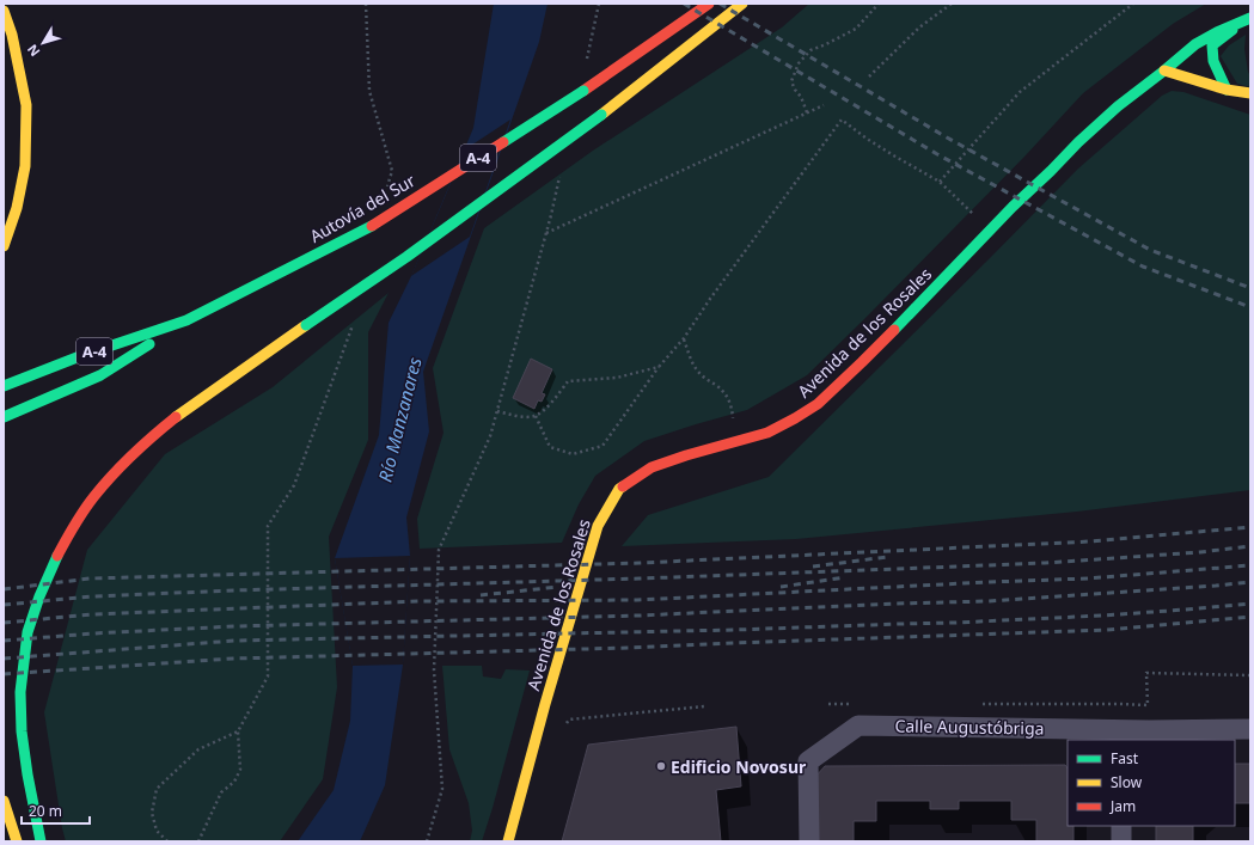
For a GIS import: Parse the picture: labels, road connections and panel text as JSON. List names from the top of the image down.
{
  "streets": {
    "main road": ["A-4", "Autovía del Sur", "Avenida de los Rosales"],
    "street": ["Calle Augustóbriga"]
  },
  "water": ["Río Manzanares"],
  "places": ["Edificio Novosur"],
  "legend": ["Fast", "Slow", "Jam"],
  "scale_bar": "20 m",
  "north": "bottom left"
}
